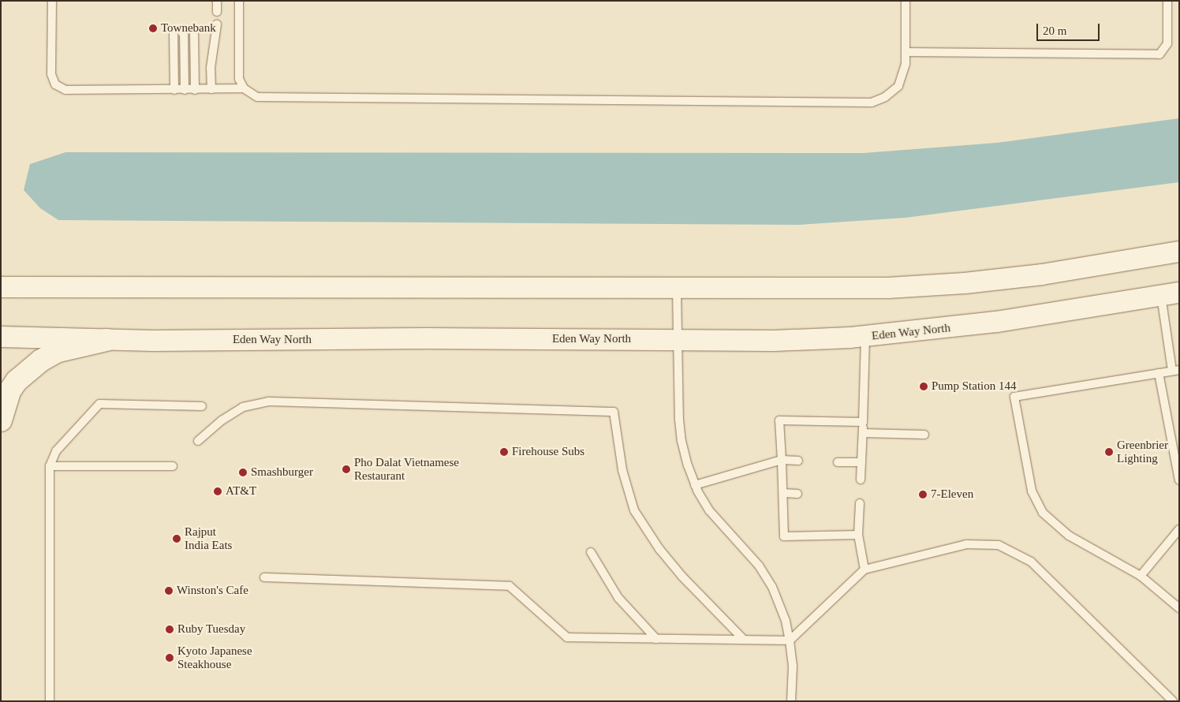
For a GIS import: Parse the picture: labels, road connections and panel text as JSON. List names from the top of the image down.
{
  "streets": {
    "street": ["Eden Way North"]
  },
  "places": [
    "Townebank",
    "Pump Station 144",
    "Firehouse Subs",
    "Greenbrier Lighting",
    "Pho Dalat Vietnamese Restaurant",
    "Smashburger",
    "AT&T",
    "7-Eleven",
    "Rajput India Eats",
    "Winston's Cafe",
    "Ruby Tuesday",
    "Kyoto Japanese Steakhouse"
  ],
  "scale_bar": "20 m"
}
